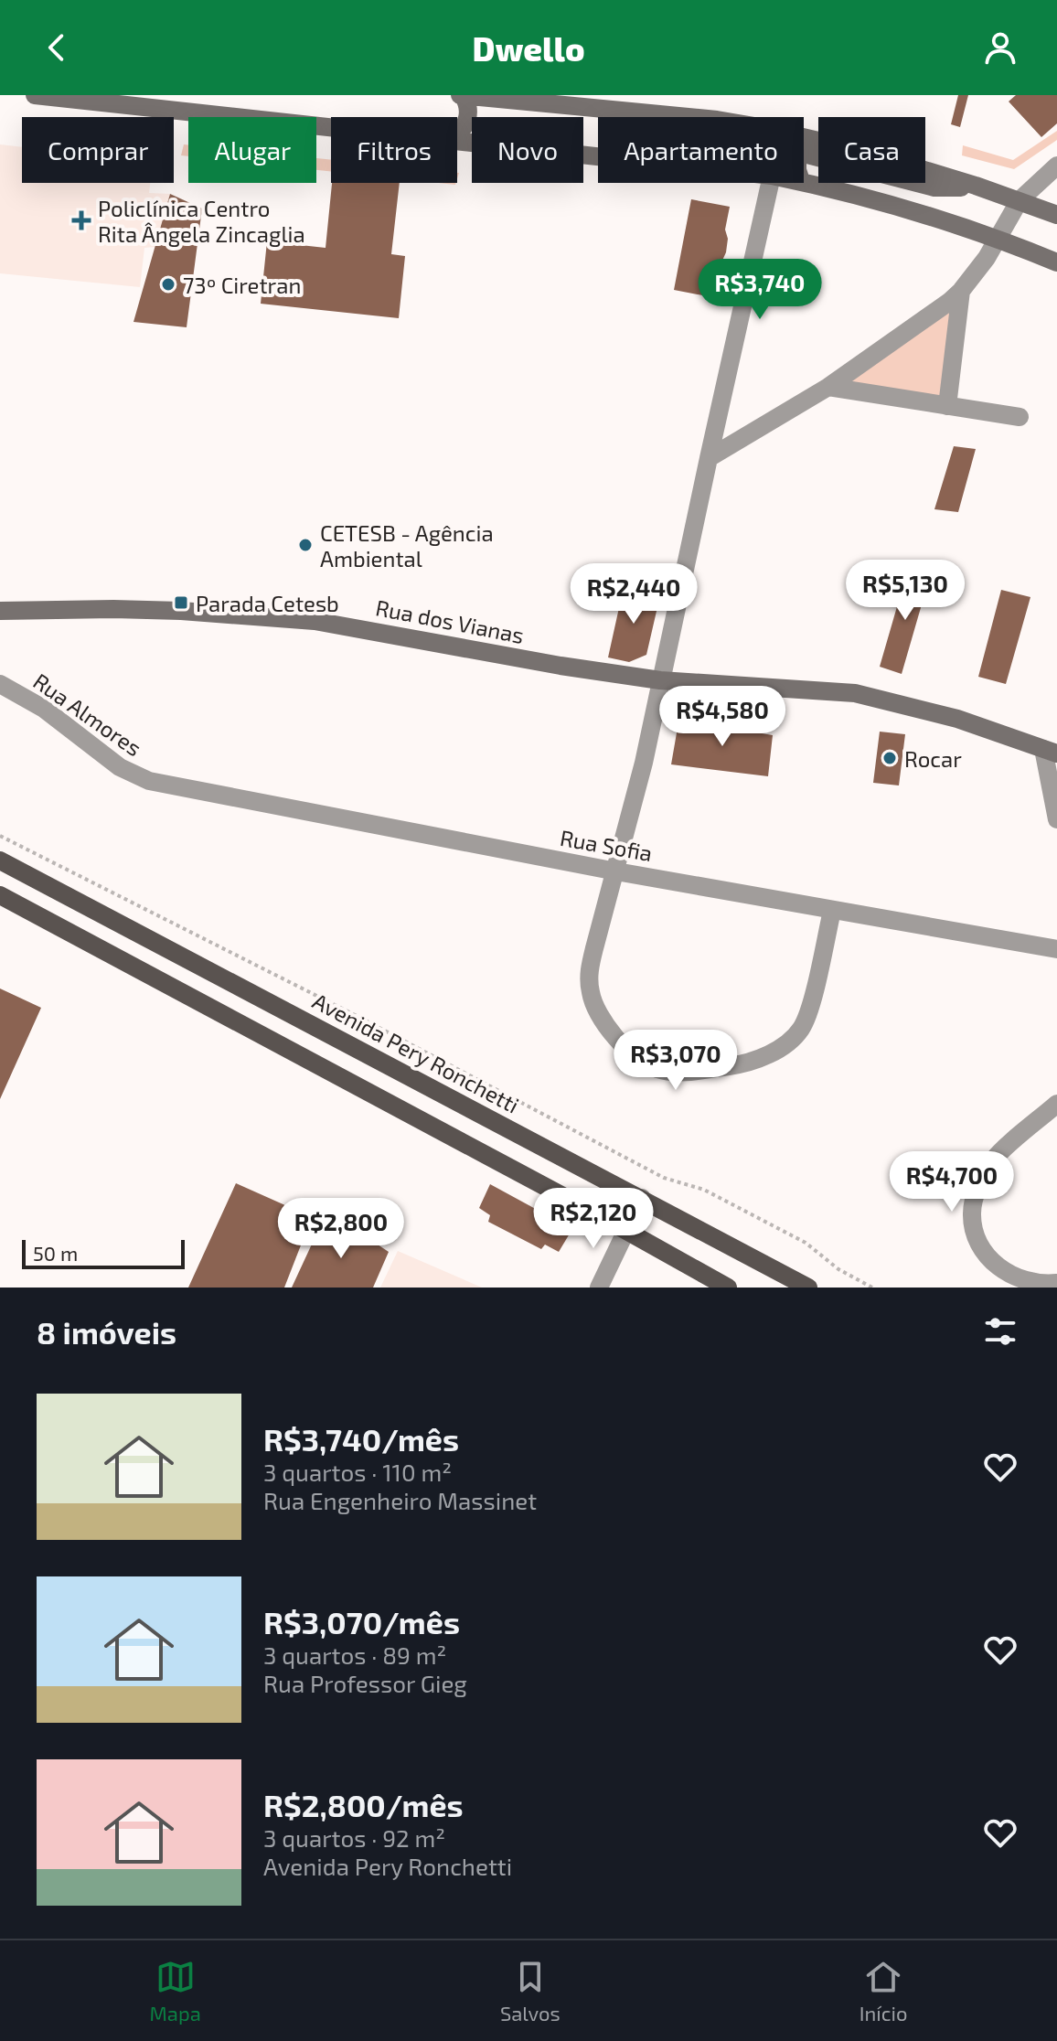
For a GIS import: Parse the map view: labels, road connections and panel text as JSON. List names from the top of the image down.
{
  "streets": {
    "main road": ["Rua dos Vianas", "Avenida Pery Ronchetti"],
    "street": ["Rua Almores", "Rua Sofia"]
  },
  "crossings": [
    ["Rua Almores", "Rua Sofia"]
  ],
  "places": {
    "health": ["Policlínica Centro Rita Ângela Zincaglia"],
    "other": ["73º Ciretran", "CETESB - Agência Ambiental", "Rocar"],
    "transit": ["Parada Cetesb"]
  },
  "scale_bar": "50 m",
  "page": {
    "header": "Dwello",
    "chip": [
      "Comprar",
      "Alugar",
      "Filtros",
      "Novo",
      "Apartamento",
      "Casa"
    ],
    "price": [
      "R$3,740",
      "R$5,130",
      "R$2,440",
      "R$4,580",
      "R$3,070",
      "R$4,700",
      "R$2,120",
      "R$2,800"
    ],
    "scale": "50 m",
    "heading": "8 imóveis",
    "list": [
      {
        "name": "R$3,740/mês",
        "note": "3 quartos · 110 m² · Rua Engenheiro Massinet"
      },
      {
        "name": "R$3,070/mês",
        "note": "3 quartos · 89 m² · Rua Professor Gieg"
      },
      {
        "name": "R$2,800/mês",
        "note": "3 quartos · 92 m² · Avenida Pery Ronchetti"
      }
    ],
    "tabs": ["Mapa", "Salvos", "Início"]
  }
}
